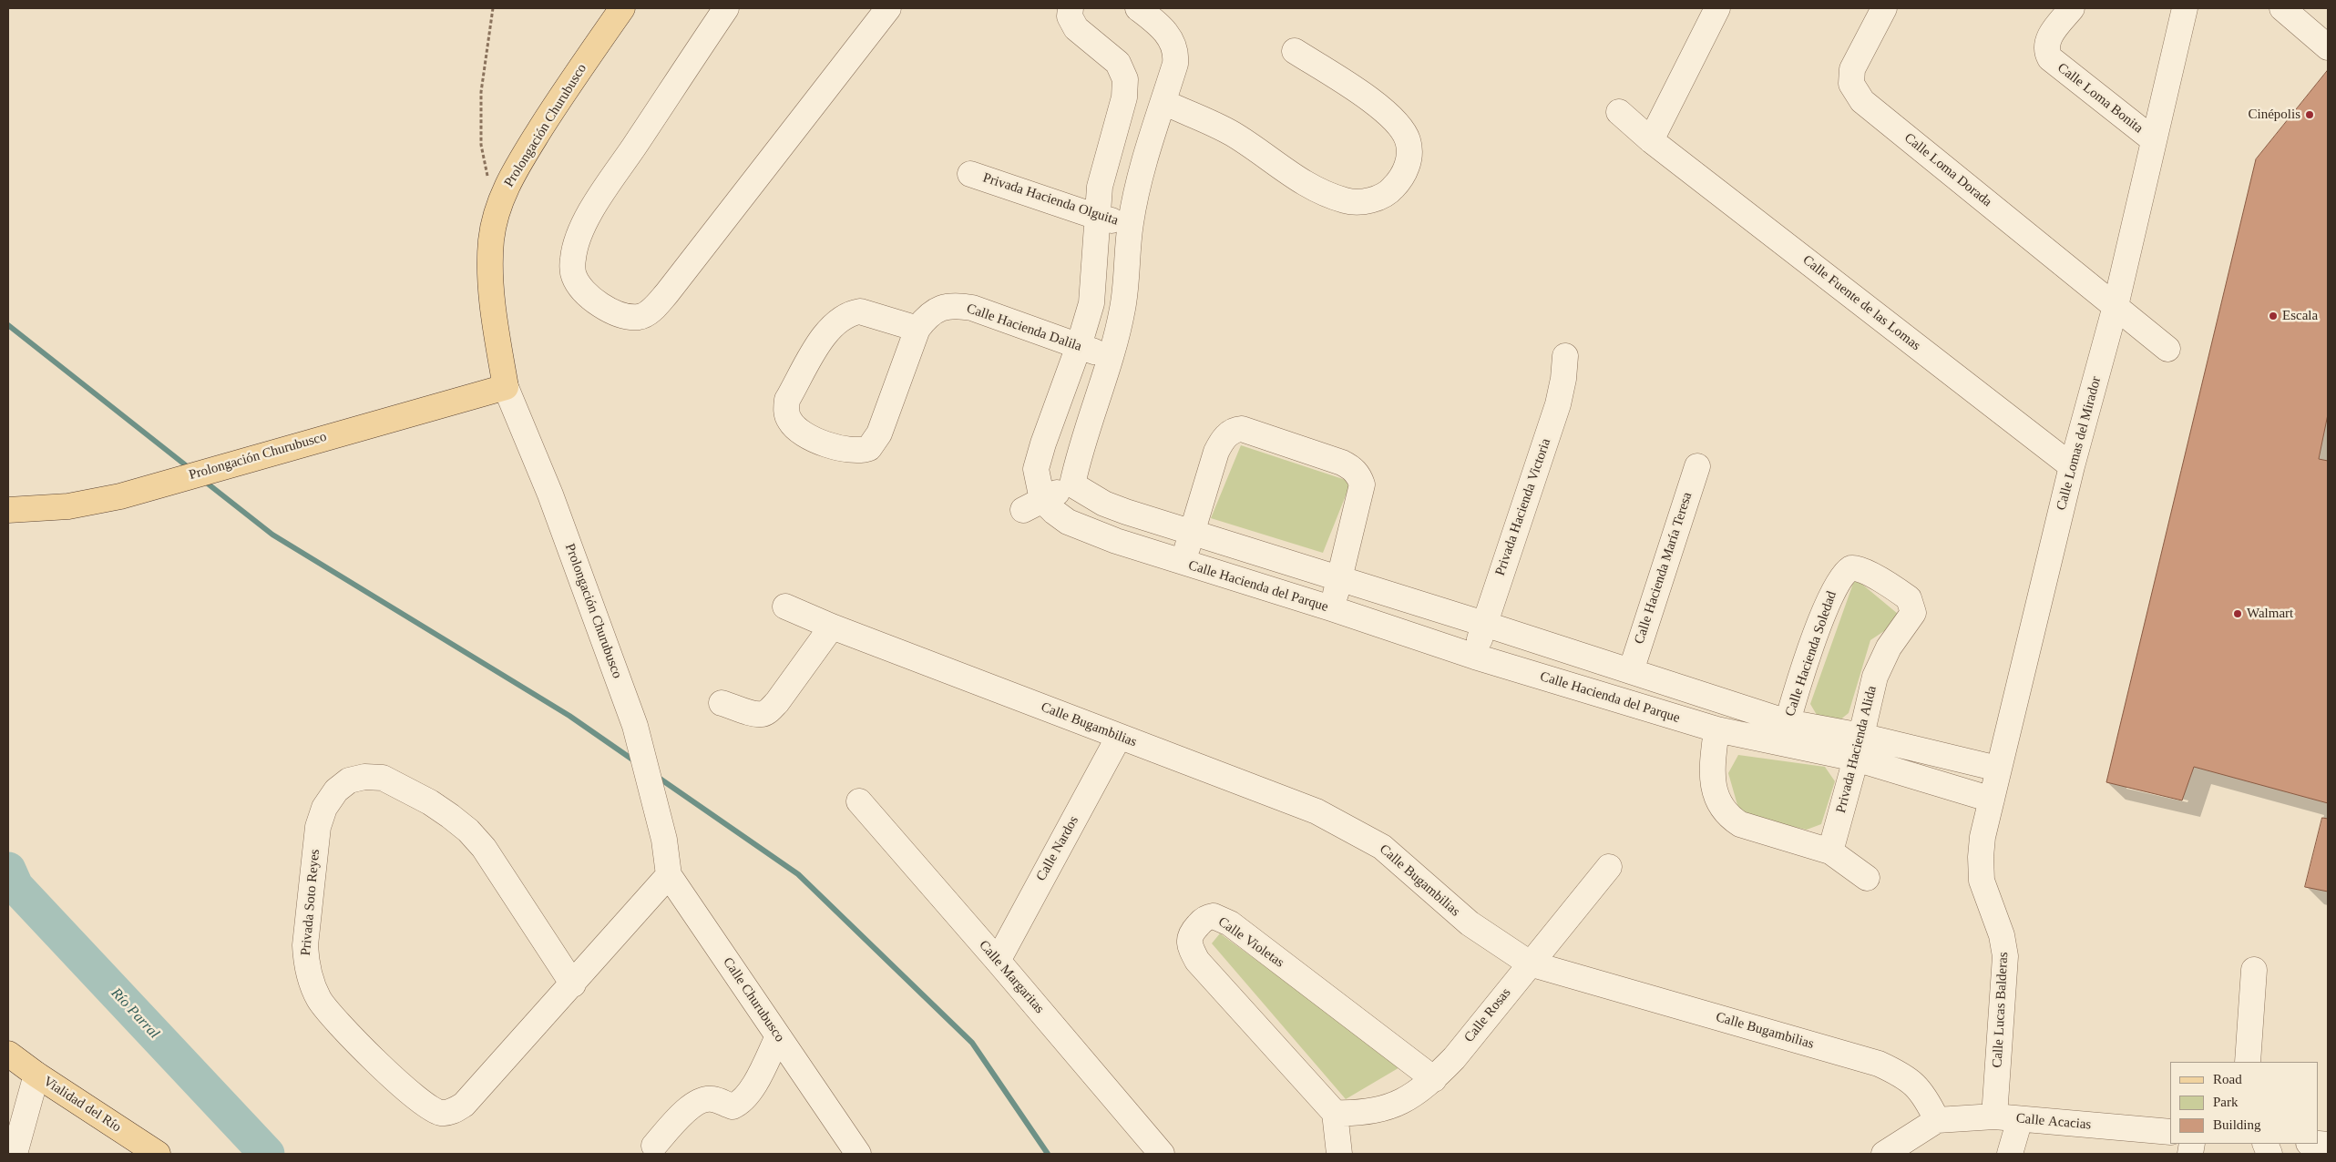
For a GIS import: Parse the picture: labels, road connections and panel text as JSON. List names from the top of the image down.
{
  "streets": {
    "main road": ["Prolongación Churubusco", "Vialidad del Río"],
    "street": [
      "Calle Loma Bonita",
      "Calle Loma Dorada",
      "Privada Hacienda Olguita",
      "Calle Fuente de las Lomas",
      "Calle Hacienda Dalila",
      "Calle Lomas del Mirador",
      "Privada Hacienda Victoria",
      "Calle Hacienda María Teresa",
      "Calle Hacienda del Parque",
      "Calle Hacienda Soledad",
      "Calle Bugambilias",
      "Privada Hacienda Alida",
      "Calle Nardos",
      "Privada Soto Reyes",
      "Calle Violetas",
      "Calle Margaritas",
      "Calle Churubusco",
      "Calle Lucas Balderas",
      "Calle Rosas",
      "Calle Acacias"
    ]
  },
  "crossings": [
    ["Calle Loma Bonita", "Calle Lomas del Mirador"],
    ["Prolongación Churubusco", "Calle Churubusco"],
    ["Calle Loma Dorada", "Calle Lomas del Mirador"],
    ["Calle Fuente de las Lomas", "Calle Lomas del Mirador"],
    ["Calle Lomas del Mirador", "Calle Hacienda del Parque"],
    ["Calle Lomas del Mirador", "Calle Lucas Balderas"],
    ["Privada Hacienda Victoria", "Calle Hacienda del Parque"],
    ["Calle Hacienda María Teresa", "Calle Hacienda del Parque"],
    ["Calle Hacienda del Parque", "Calle Hacienda Soledad"],
    ["Calle Hacienda del Parque", "Privada Hacienda Alida"],
    ["Calle Hacienda Soledad", "Privada Hacienda Alida"],
    ["Calle Bugambilias", "Calle Nardos"],
    ["Calle Bugambilias", "Calle Rosas"],
    ["Calle Bugambilias", "Calle Acacias"],
    ["Calle Nardos", "Calle Margaritas"],
    ["Privada Soto Reyes", "Calle Churubusco"],
    ["Calle Violetas", "Calle Rosas"],
    ["Calle Lucas Balderas", "Calle Acacias"]
  ],
  "water": ["Río Parral"],
  "places": ["Cinépolis", "Escala", "Walmart"],
  "legend": ["Road", "Park", "Building"]
}
